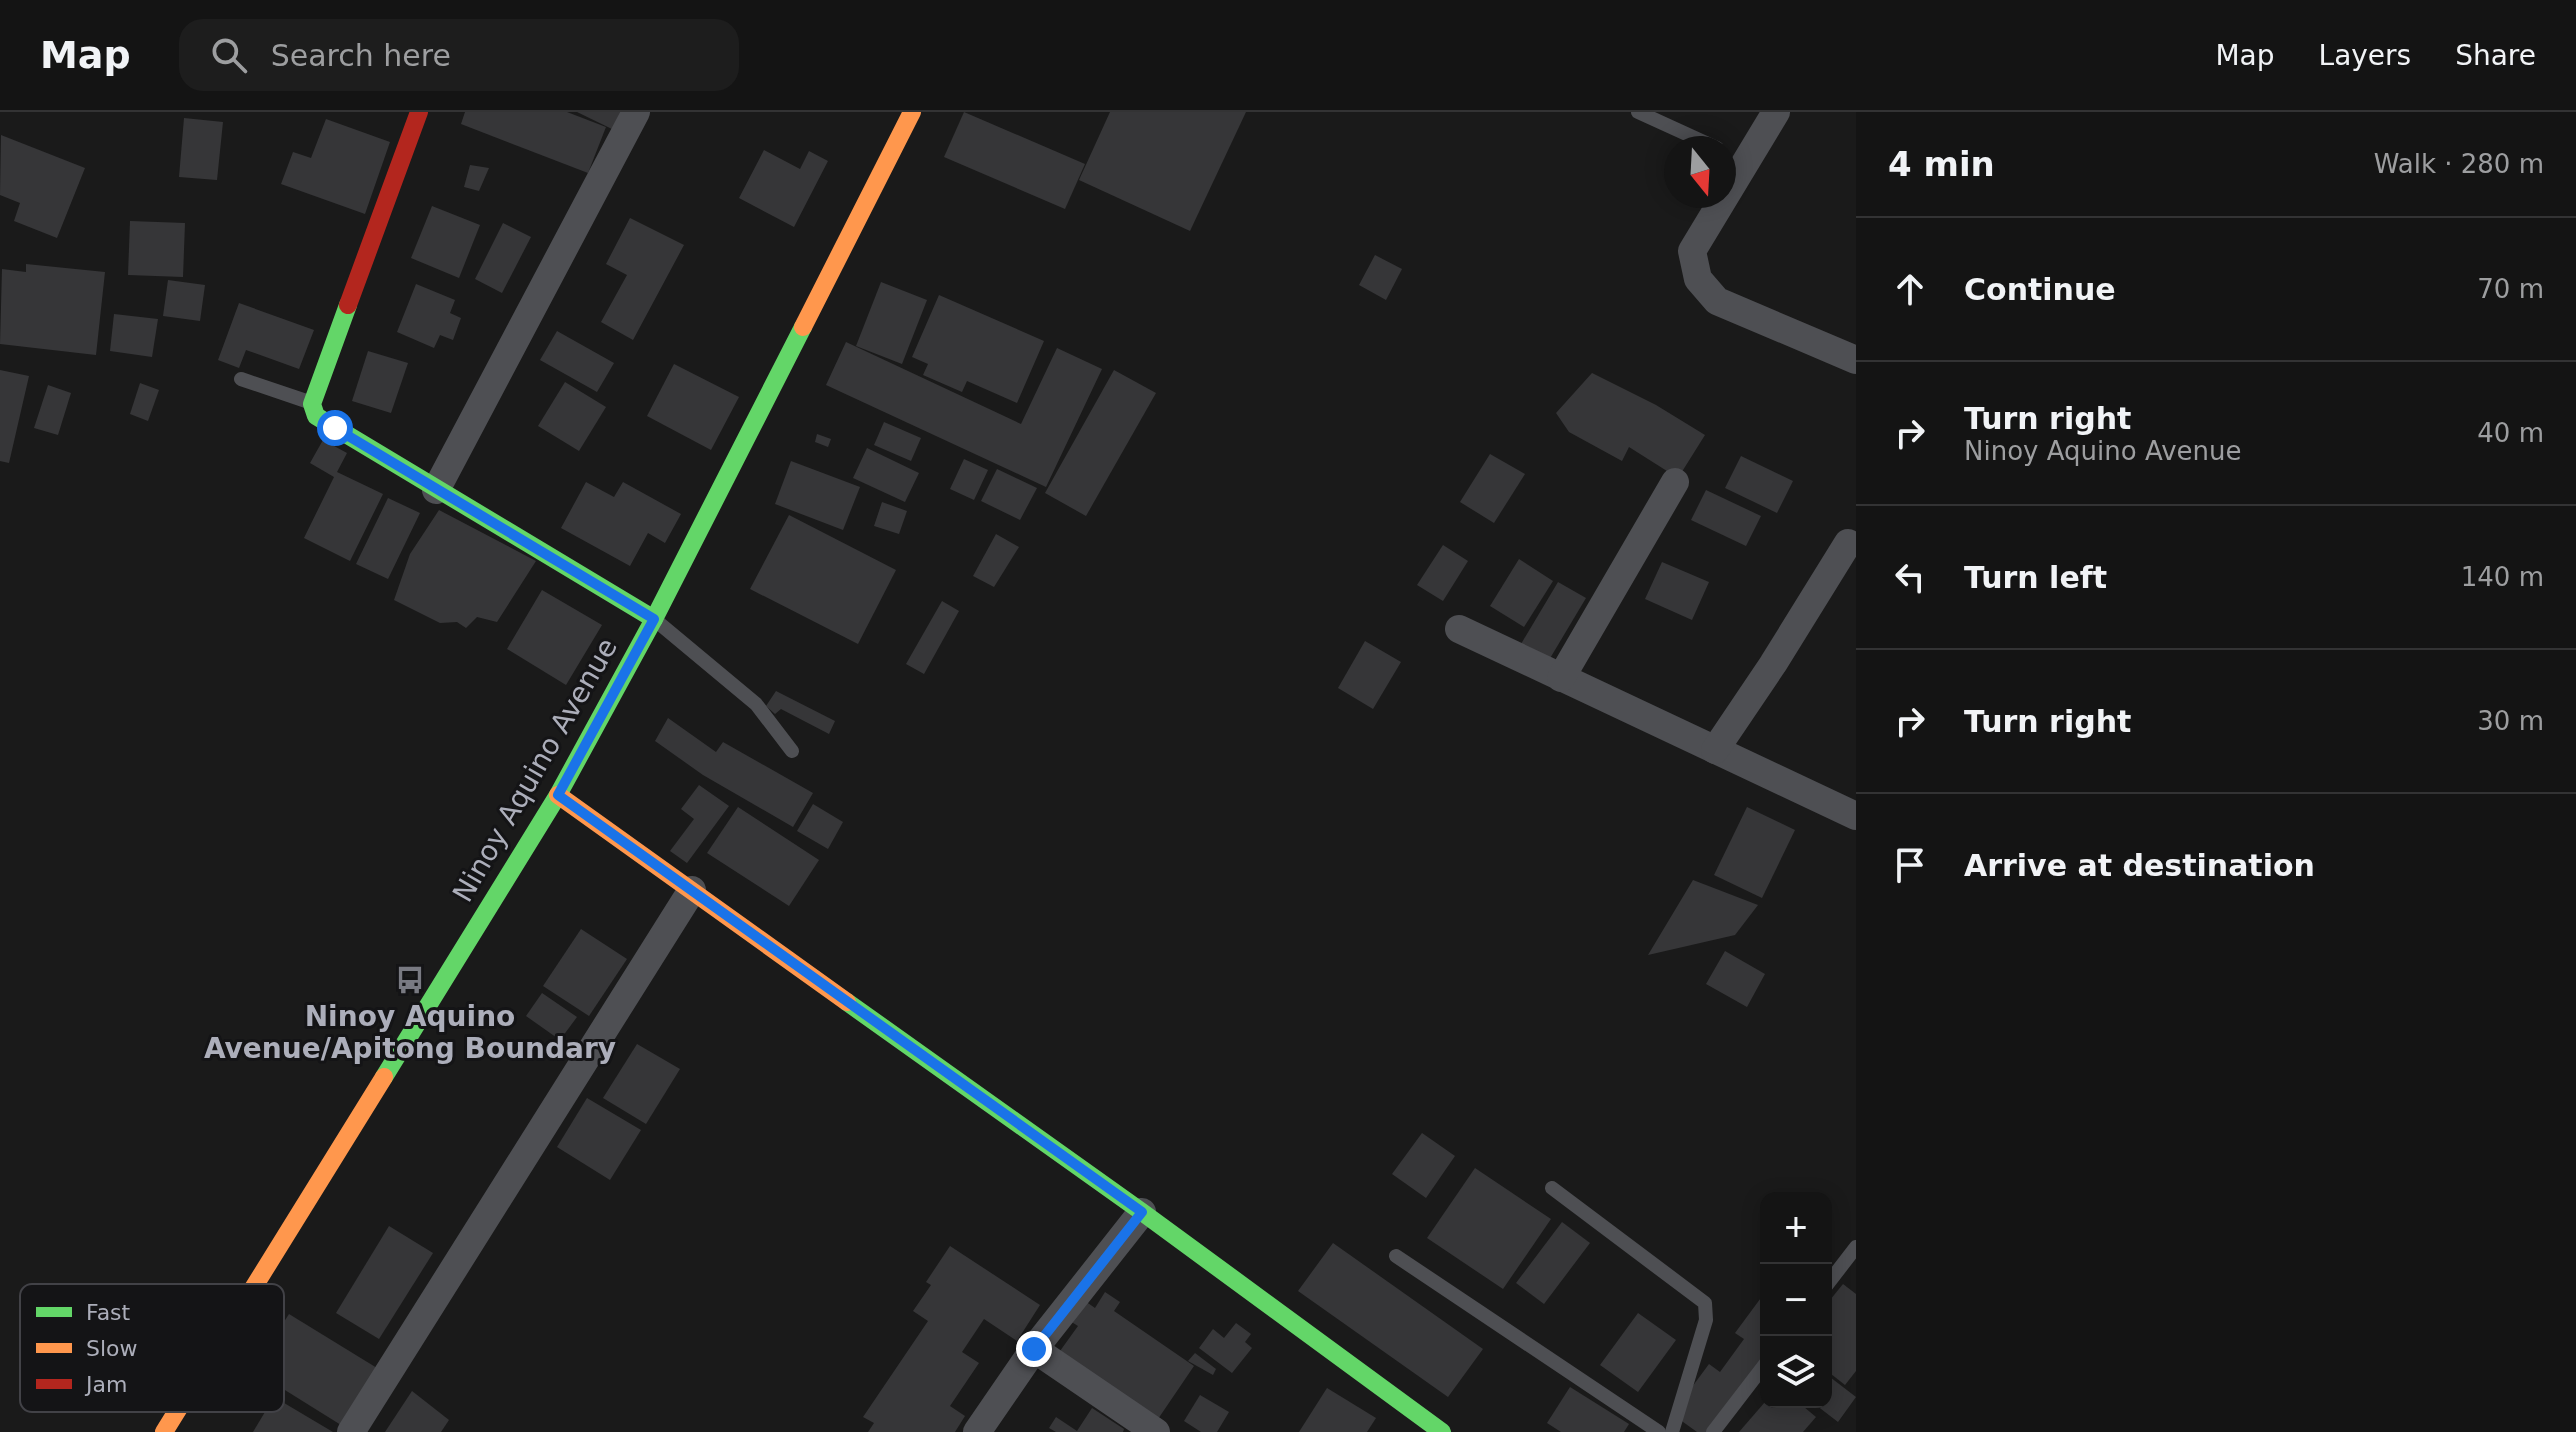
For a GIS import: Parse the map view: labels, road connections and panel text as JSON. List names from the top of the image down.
{
  "streets": {
    "street": ["Ninoy Aquino Avenue"]
  },
  "places": {
    "bus stop": ["Ninoy Aquino Avenue/Apitong Boundary"]
  },
  "legend": ["Fast", "Slow", "Jam"],
  "north": "bottom",
  "page": {
    "header": "Map",
    "search": "Search here",
    "nav": ["Map", "Layers", "Share"],
    "heading": ["4 min", "Walk · 280 m"],
    "list": [
      ["Continue", "70 m"],
      ["Turn right", "Ninoy Aquino Avenue", "40 m"],
      ["Turn left", "140 m"],
      ["Turn right", "30 m"],
      "Arrive at destination"
    ],
    "map_buttons": ["+", "−"]
  }
}
